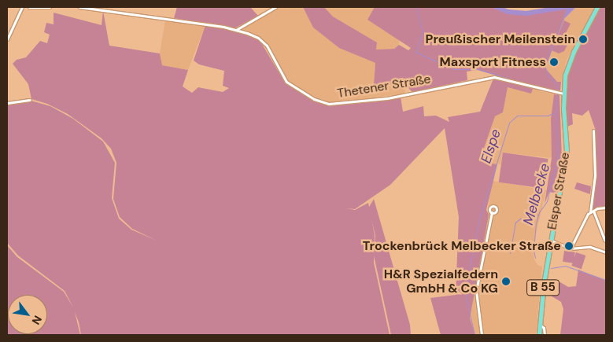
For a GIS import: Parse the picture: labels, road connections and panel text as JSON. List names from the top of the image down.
{
  "streets": {
    "main road": ["Elsper Straße", "B 55"],
    "street": ["Thetener Straße"]
  },
  "crossings": [
    ["Thetener Straße", "Elsper Straße"]
  ],
  "water": ["Elspe", "Melbecke"],
  "places": [
    "Preußischer Meilenstein",
    "Maxsport Fitness",
    "Trockenbrück Melbecker Straße",
    "H&R Spezialfedern GmbH & Co KG"
  ],
  "north": "bottom right"
}
